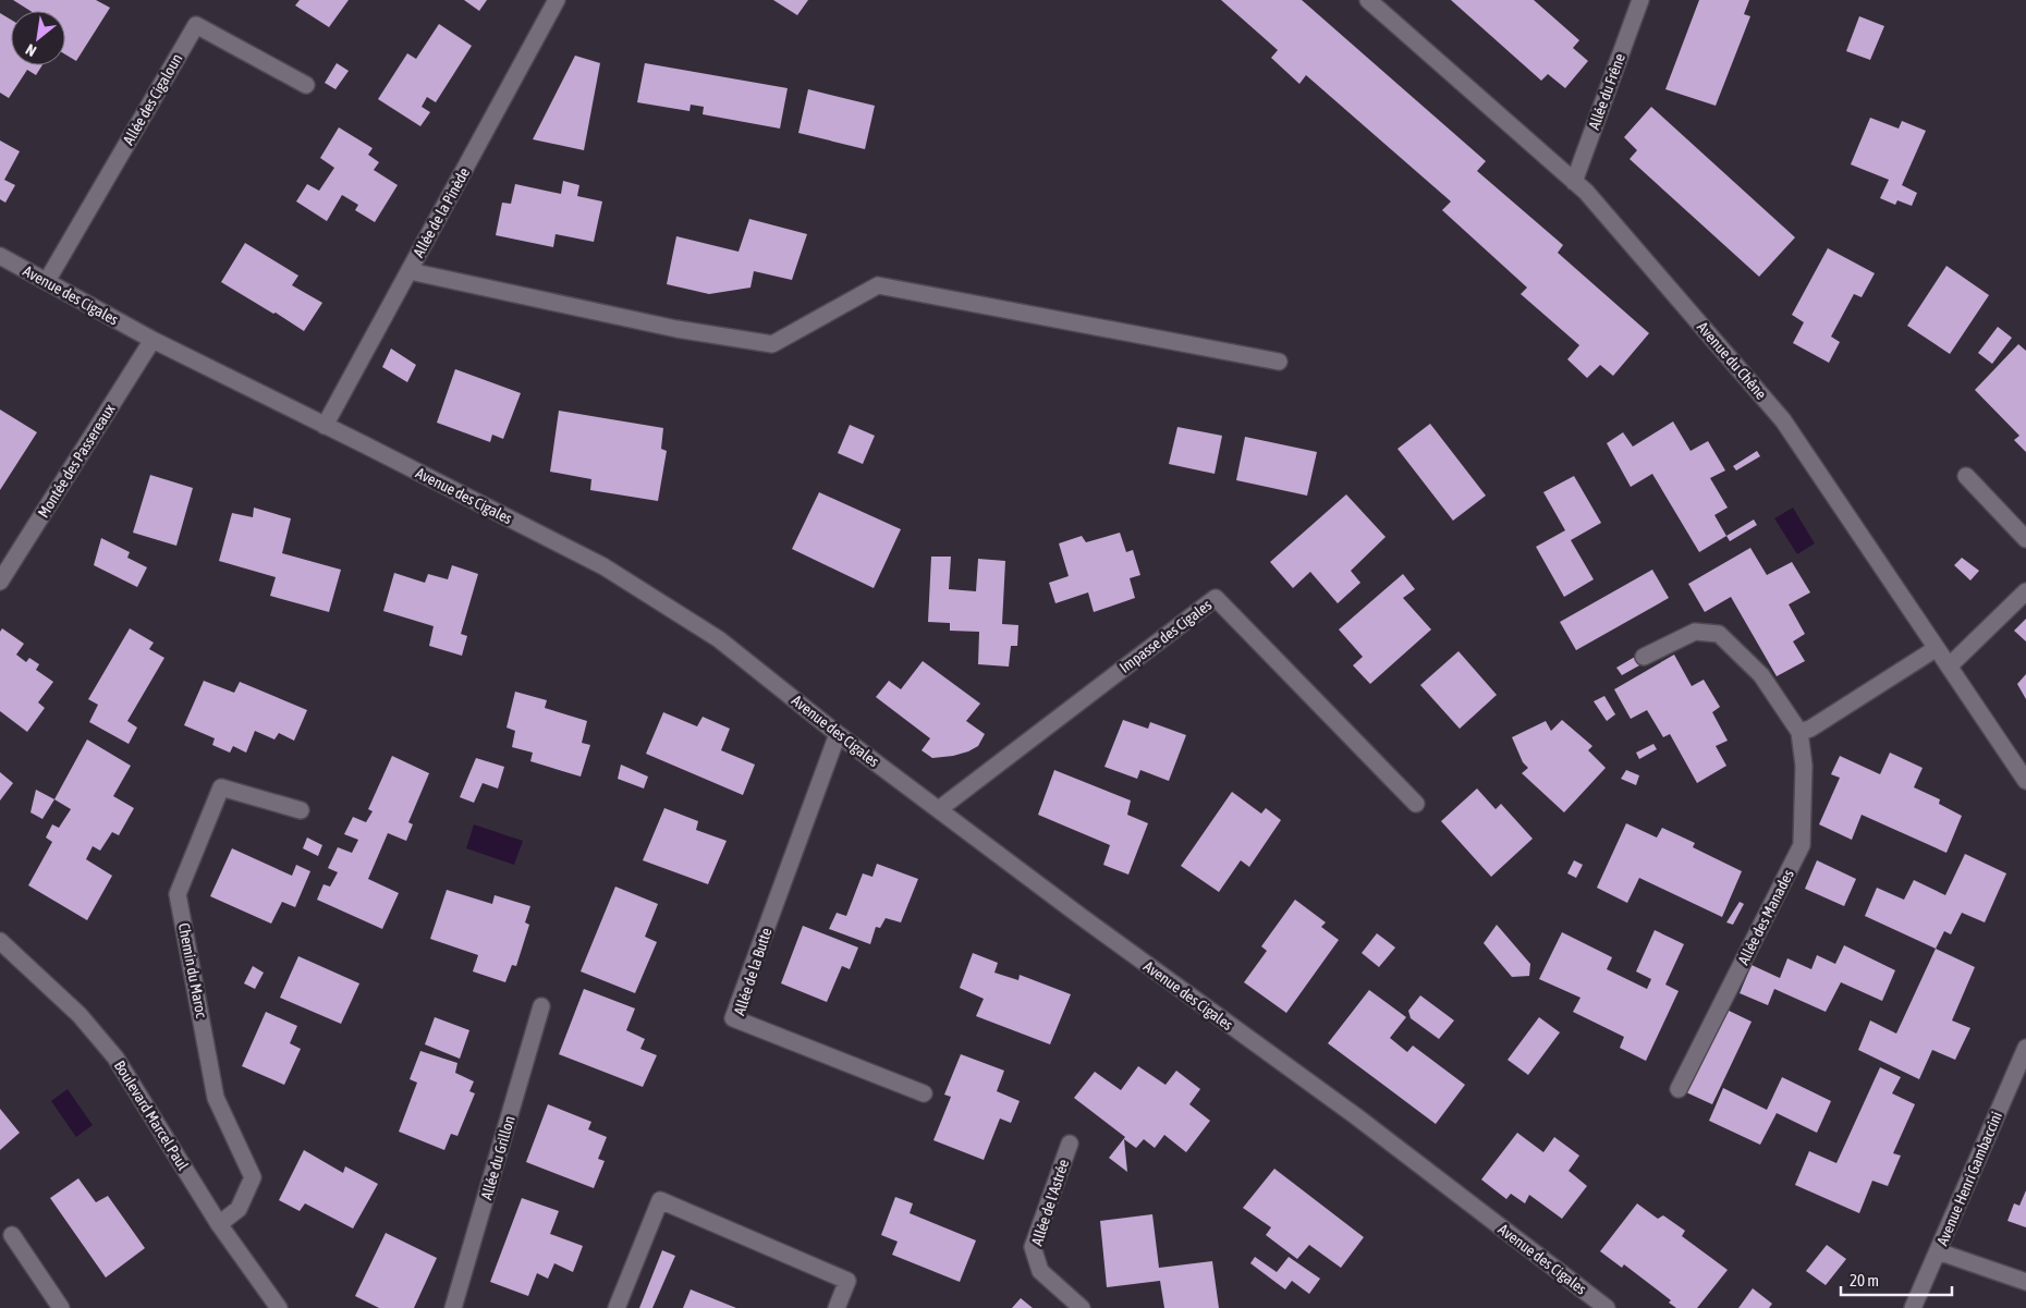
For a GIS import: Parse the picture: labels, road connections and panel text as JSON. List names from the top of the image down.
{
  "streets": {
    "street": [
      "Allée du Frêne",
      "Allée des Cigaloun",
      "Allée de la Pinède",
      "Avenue des Cigales",
      "Avenue du Chêne",
      "Montée des Passereaux",
      "Impasse des Cigales",
      "Allée des Manades",
      "Chemin du Maroc",
      "Allée de la Butte",
      "Boulevard Marcel Paul",
      "Allée du Grillon",
      "Avenue Henri Gambaccini",
      "Allée de l'Astrée"
    ]
  },
  "crossings": [
    ["Allée du Frêne", "Avenue du Chêne"],
    ["Allée des Cigaloun", "Avenue des Cigales"],
    ["Allée de la Pinède", "Avenue des Cigales"],
    ["Avenue des Cigales", "Montée des Passereaux"],
    ["Avenue des Cigales", "Impasse des Cigales"],
    ["Avenue des Cigales", "Allée de la Butte"],
    ["Chemin du Maroc", "Boulevard Marcel Paul"]
  ],
  "scale_bar": "20 m",
  "north": "bottom left"
}
